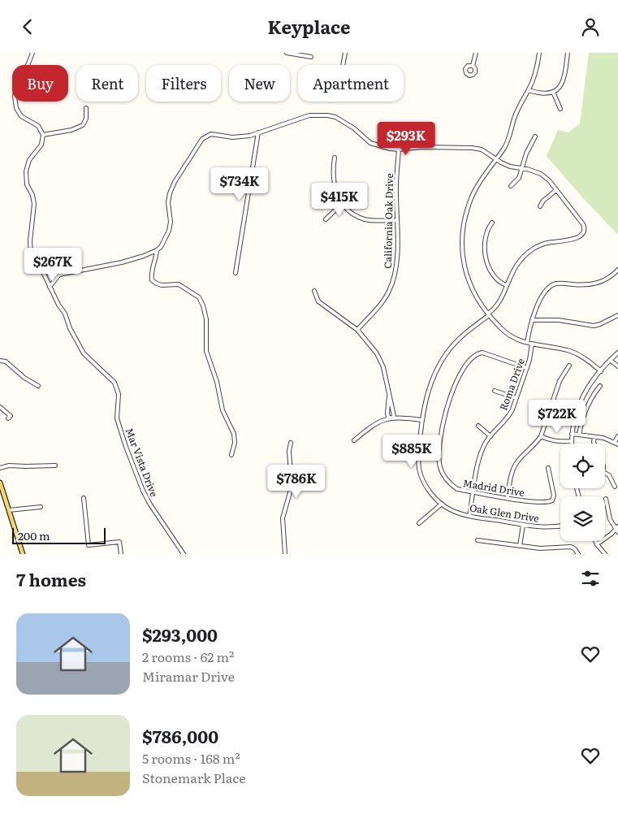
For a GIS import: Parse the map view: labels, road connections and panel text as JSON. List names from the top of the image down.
{
  "streets": {
    "street": [
      "California Oak Drive",
      "Roma Drive",
      "Mar Vista Drive",
      "Madrid Drive",
      "Oak Glen Drive"
    ]
  },
  "crossings": [
    ["Roma Drive", "Madrid Drive"],
    ["Roma Drive", "Oak Glen Drive"]
  ],
  "scale_bar": "200 m",
  "page": {
    "header": "Keyplace",
    "chip": [
      "Buy",
      "Rent",
      "Filters",
      "New",
      "Apartment"
    ],
    "price": [
      "$293K",
      "$734K",
      "$415K",
      "$267K",
      "$722K",
      "$885K",
      "$786K"
    ],
    "scale": "200 m",
    "heading": "7 homes",
    "list": [
      {
        "name": "$293,000",
        "note": "2 rooms · 62 m² · Miramar Drive"
      },
      {
        "name": "$786,000",
        "note": "5 rooms · 168 m² · Stonemark Place"
      }
    ]
  }
}
